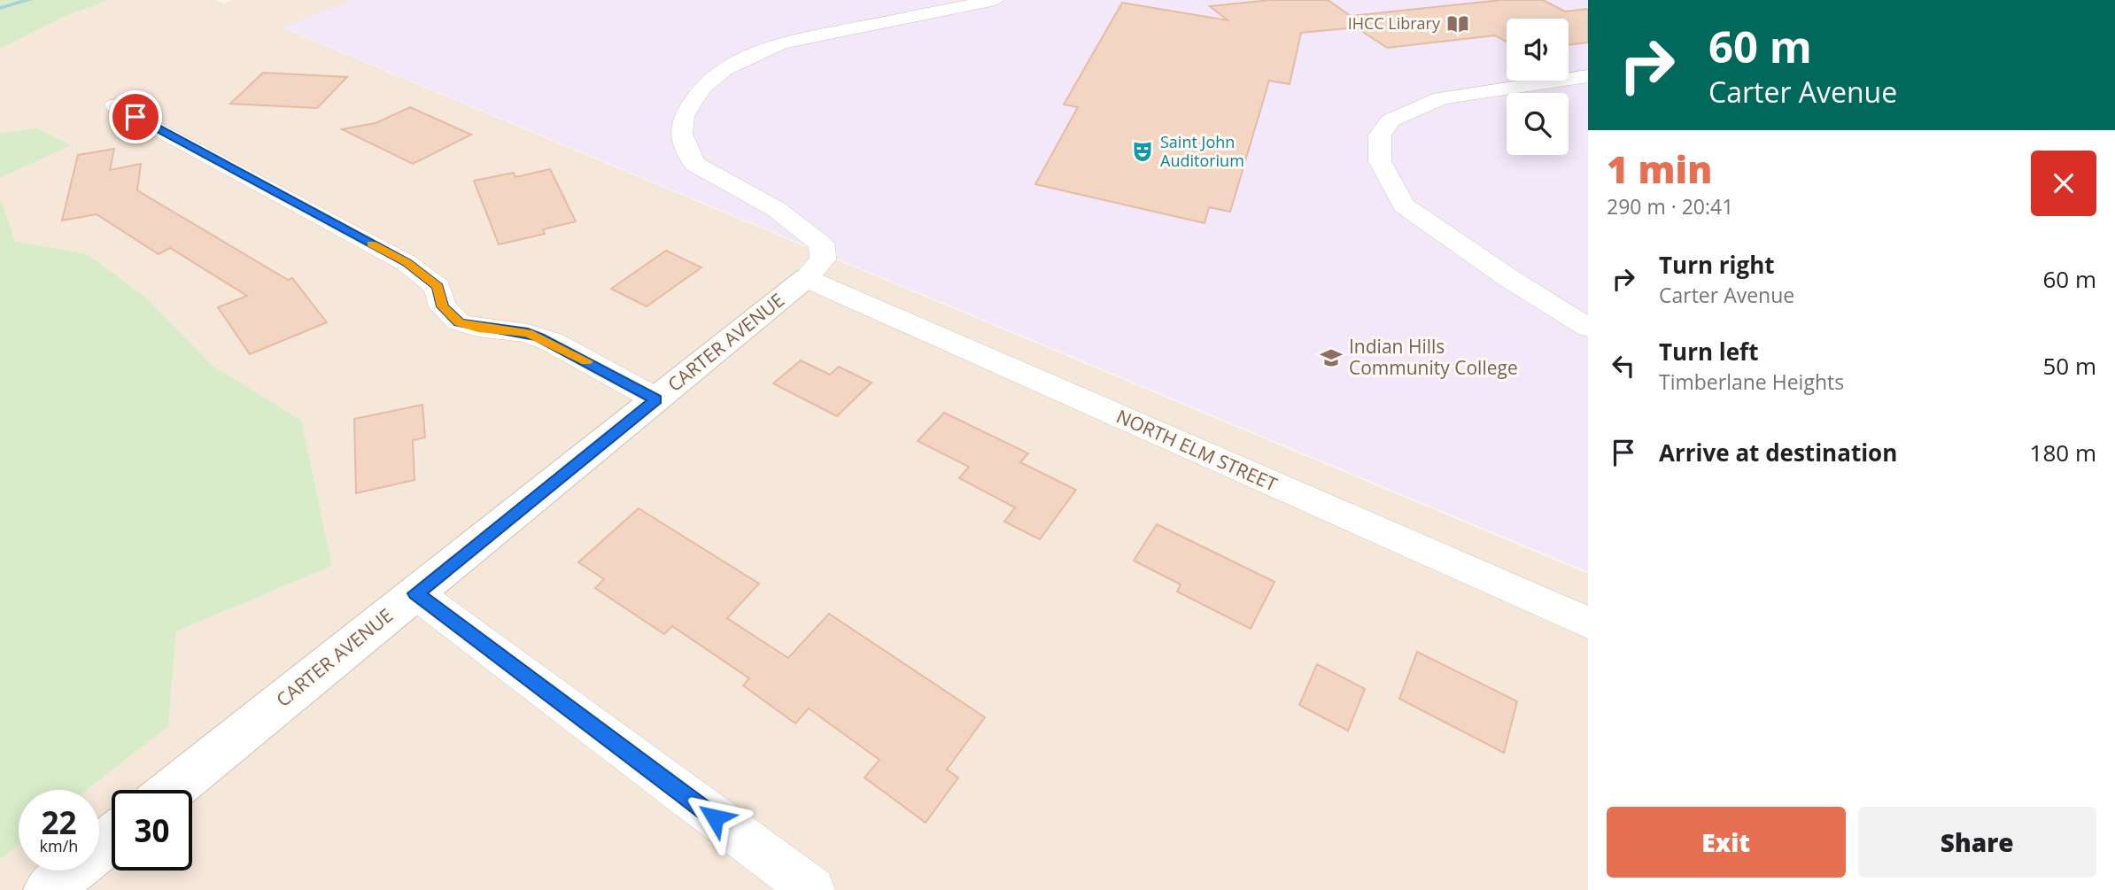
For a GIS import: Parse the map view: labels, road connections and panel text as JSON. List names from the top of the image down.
{
  "streets": {
    "street": ["CARTER AVENUE", "NORTH ELM STREET"]
  },
  "crossings": [
    ["CARTER AVENUE", "NORTH ELM STREET"]
  ],
  "places": {
    "library": ["IHCC Library"],
    "theatre": ["Saint John Auditorium"],
    "school or university": ["Indian Hills Community College"]
  },
  "page": {
    "turn": ["60 m", "Carter Avenue"],
    "heading": ["1 min", "290 m · 20:41"],
    "list": [
      {
        "name": "Turn right",
        "note": "Carter Avenue",
        "value": "60 m"
      },
      {
        "name": "Turn left",
        "note": "Timberlane Heights",
        "value": "50 m"
      },
      {
        "name": "Arrive at destination",
        "value": "180 m"
      }
    ],
    "speed": "22 km/h",
    "limit": "30",
    "buttons": ["Exit", "Share"]
  }
}
